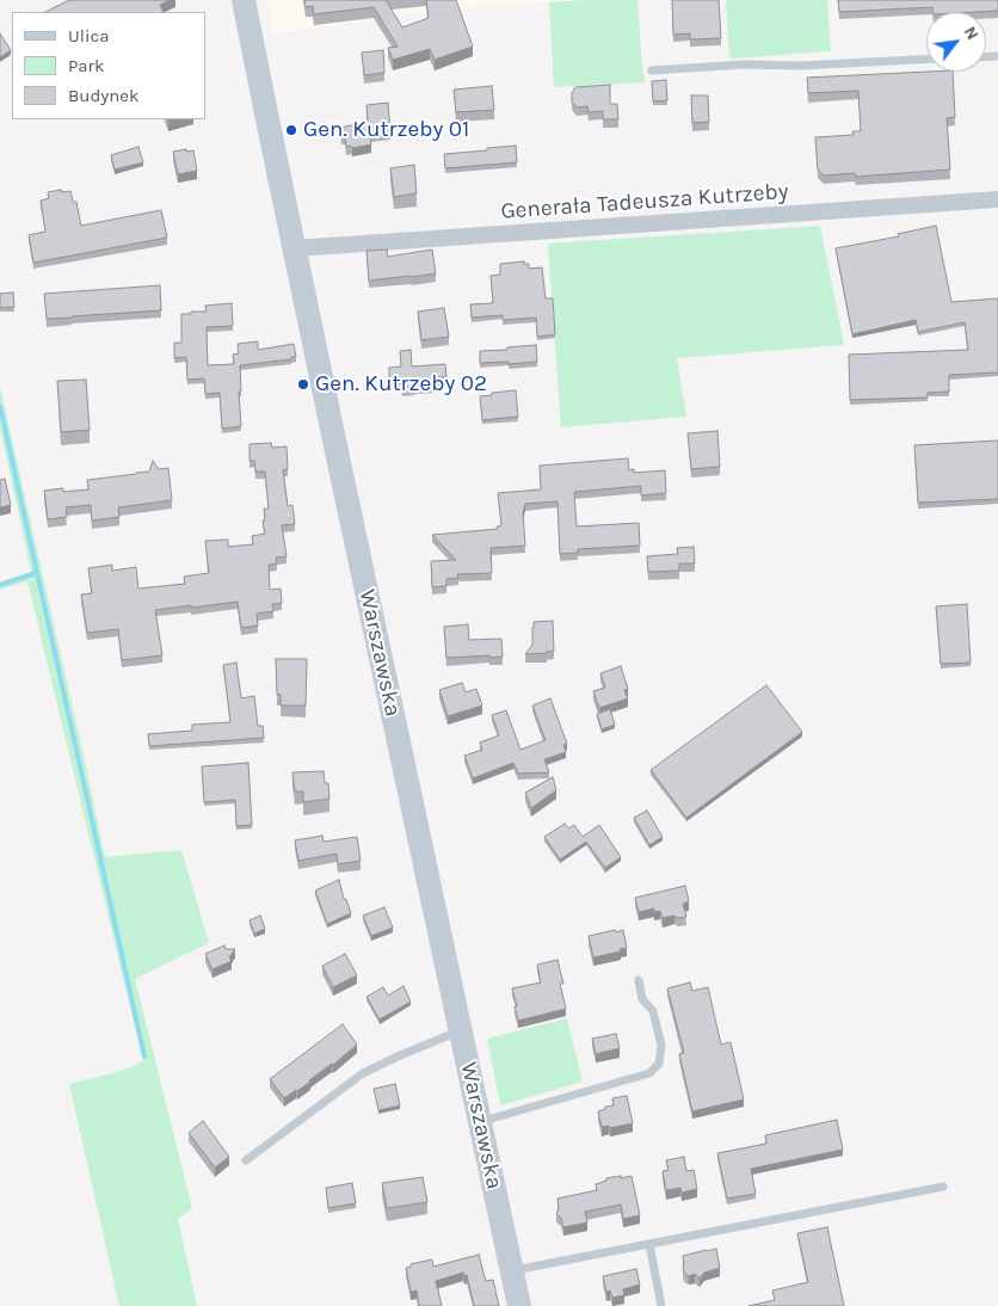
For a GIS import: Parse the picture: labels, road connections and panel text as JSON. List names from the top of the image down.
{
  "streets": {
    "main road": ["Warszawska"],
    "street": ["Generała Tadeusza Kutrzeby"]
  },
  "crossings": [
    ["Generała Tadeusza Kutrzeby", "Warszawska"]
  ],
  "places": ["Gen. Kutrzeby 01", "Gen. Kutrzeby 02"],
  "legend": ["Ulica", "Park", "Budynek"],
  "north": "top right"
}
